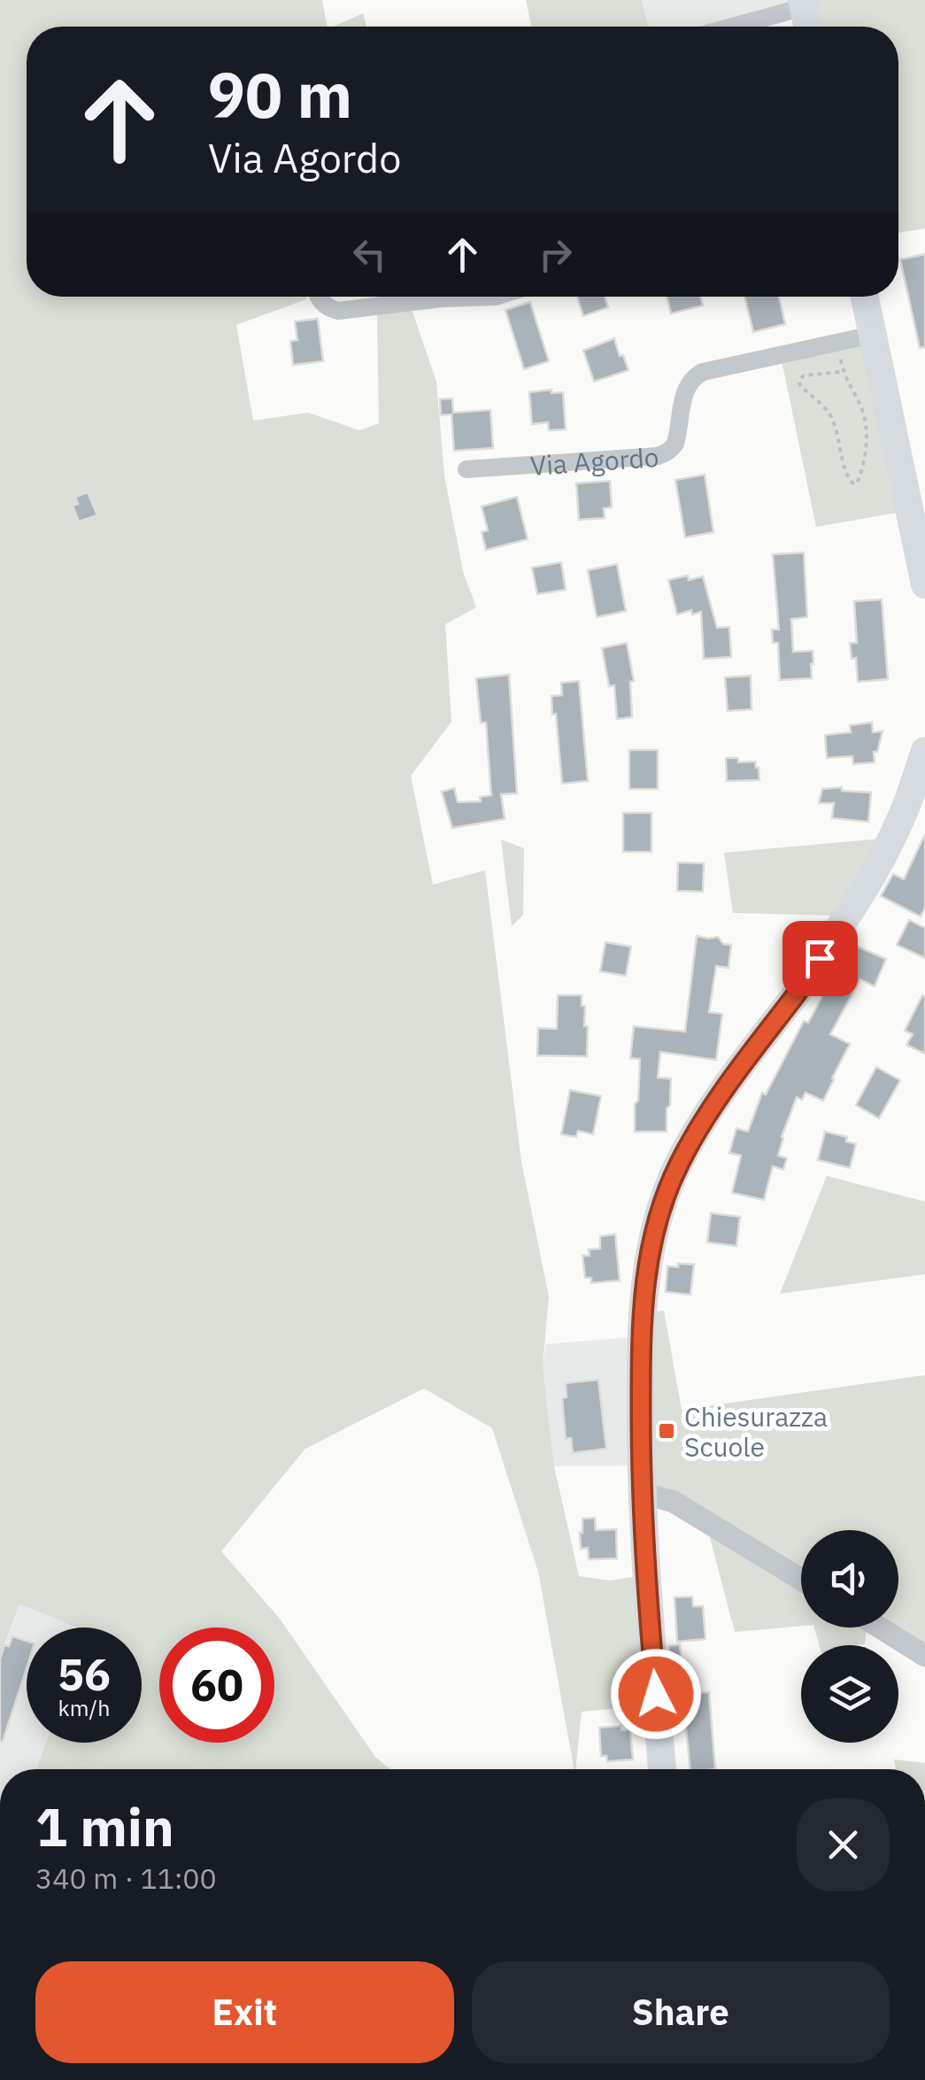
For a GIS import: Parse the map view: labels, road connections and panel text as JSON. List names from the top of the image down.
{
  "streets": {
    "street": ["Via Agordo"]
  },
  "places": {
    "transit": ["Chiesurazza Scuole"]
  },
  "page": {
    "turn": ["90 m", "Via Agordo"],
    "speed": "56 km/h",
    "limit": "60",
    "heading": ["1 min", "340 m · 11:00"],
    "buttons": ["Exit", "Share"]
  }
}
